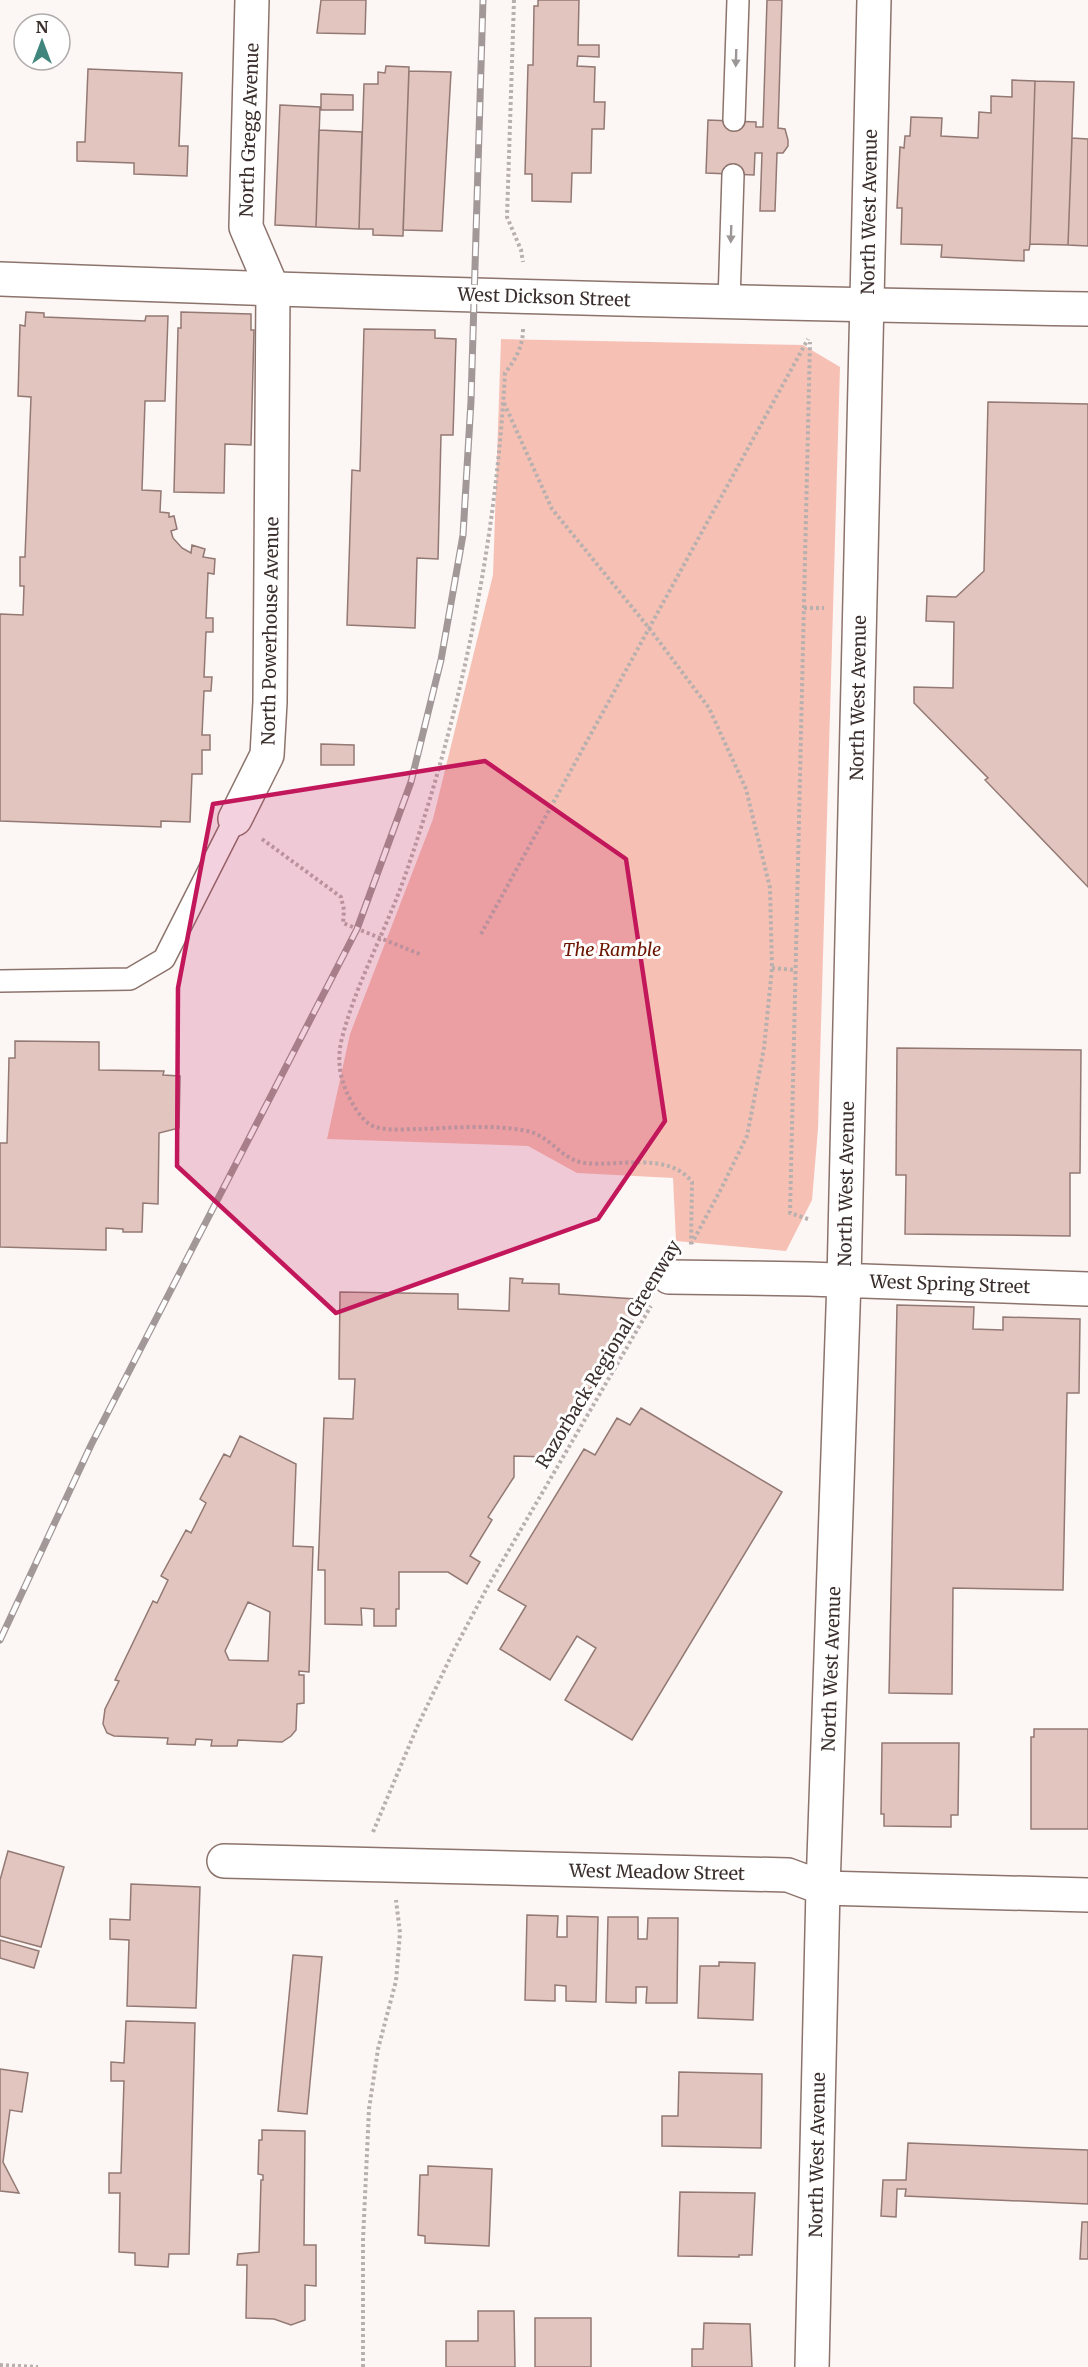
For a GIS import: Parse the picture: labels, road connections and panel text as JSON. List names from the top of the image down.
{
  "streets": {
    "street": [
      "North Gregg Avenue",
      "North West Avenue",
      "West Dickson Street",
      "North Powerhouse Avenue",
      "West Spring Street",
      "West Meadow Street"
    ],
    "path": ["Razorback Regional Greenway"]
  },
  "crossings": [
    ["North Gregg Avenue", "West Dickson Street"],
    ["North Gregg Avenue", "North Powerhouse Avenue"],
    ["North West Avenue", "West Dickson Street"],
    ["North West Avenue", "West Spring Street"],
    ["North West Avenue", "West Meadow Street"],
    ["West Dickson Street", "North Powerhouse Avenue"],
    ["West Spring Street", "Razorback Regional Greenway"],
    ["Razorback Regional Greenway", "West Meadow Street"]
  ],
  "parks": ["The Ramble"],
  "north": "top"
}
